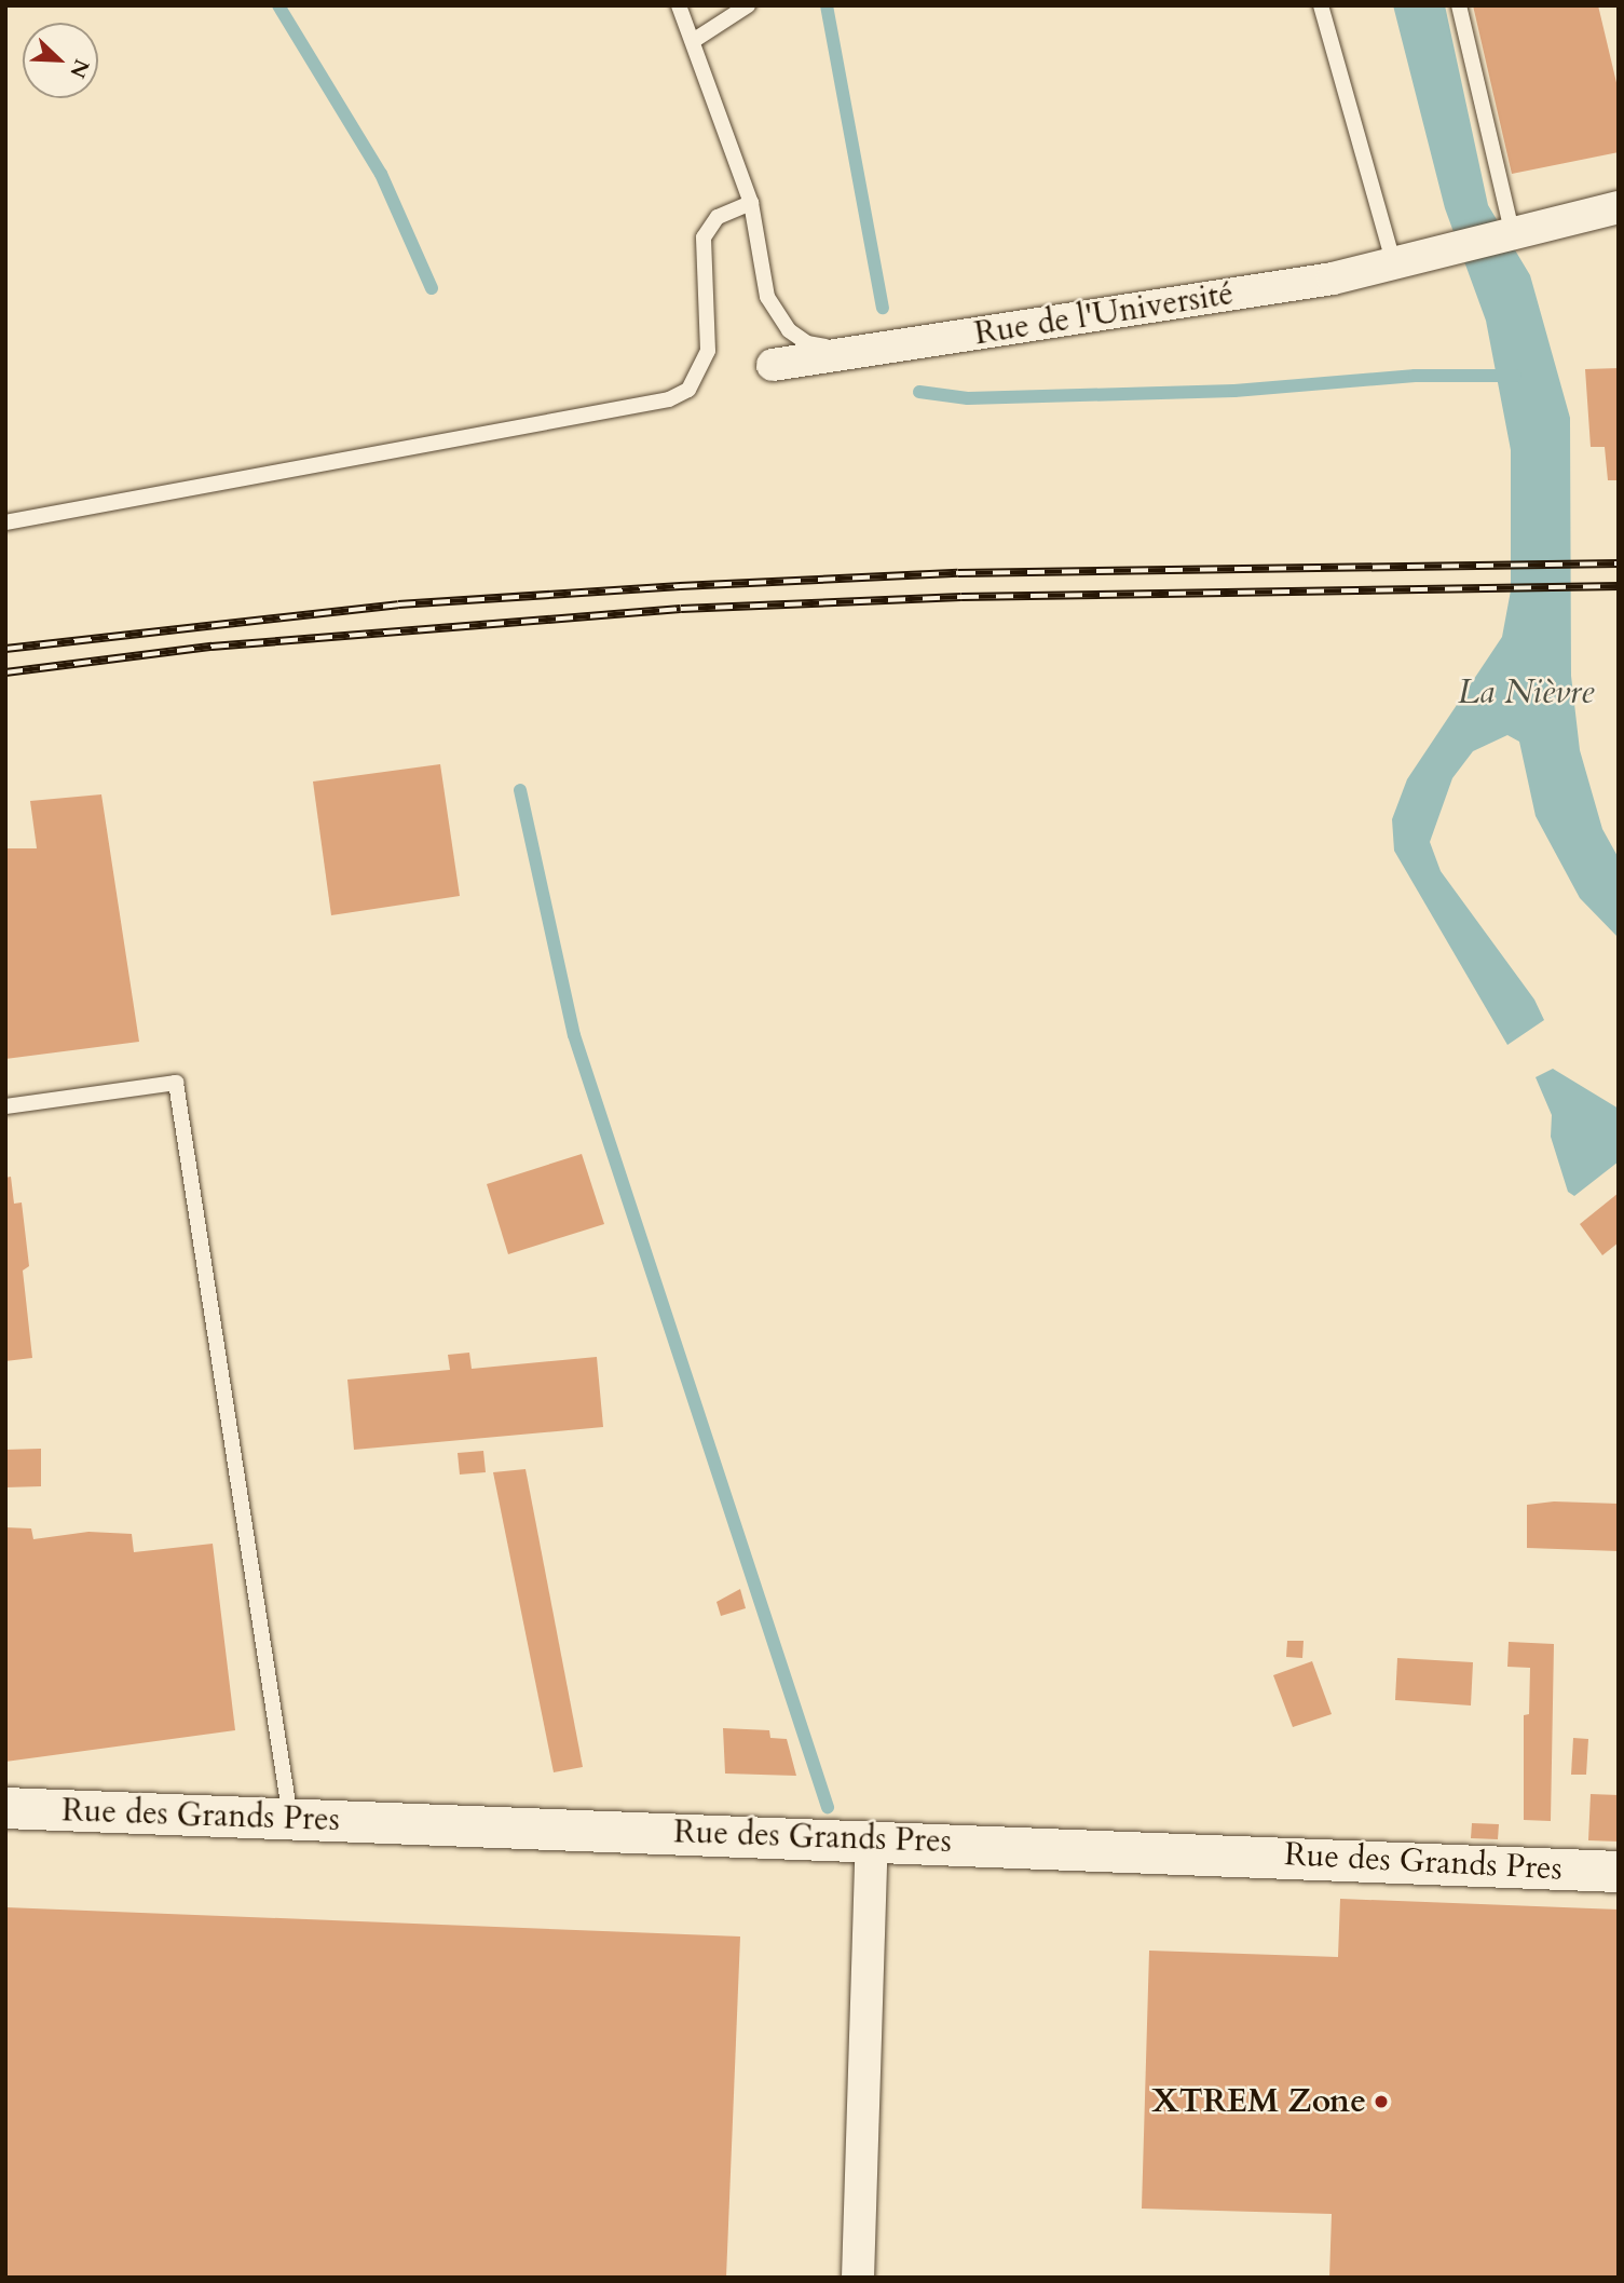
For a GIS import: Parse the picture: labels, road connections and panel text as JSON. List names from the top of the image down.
{
  "streets": {
    "street": ["Rue de l'Université", "Rue des Grands Pres"]
  },
  "water": ["La Nièvre"],
  "places": ["XTREM Zone"],
  "north": "bottom right"
}
